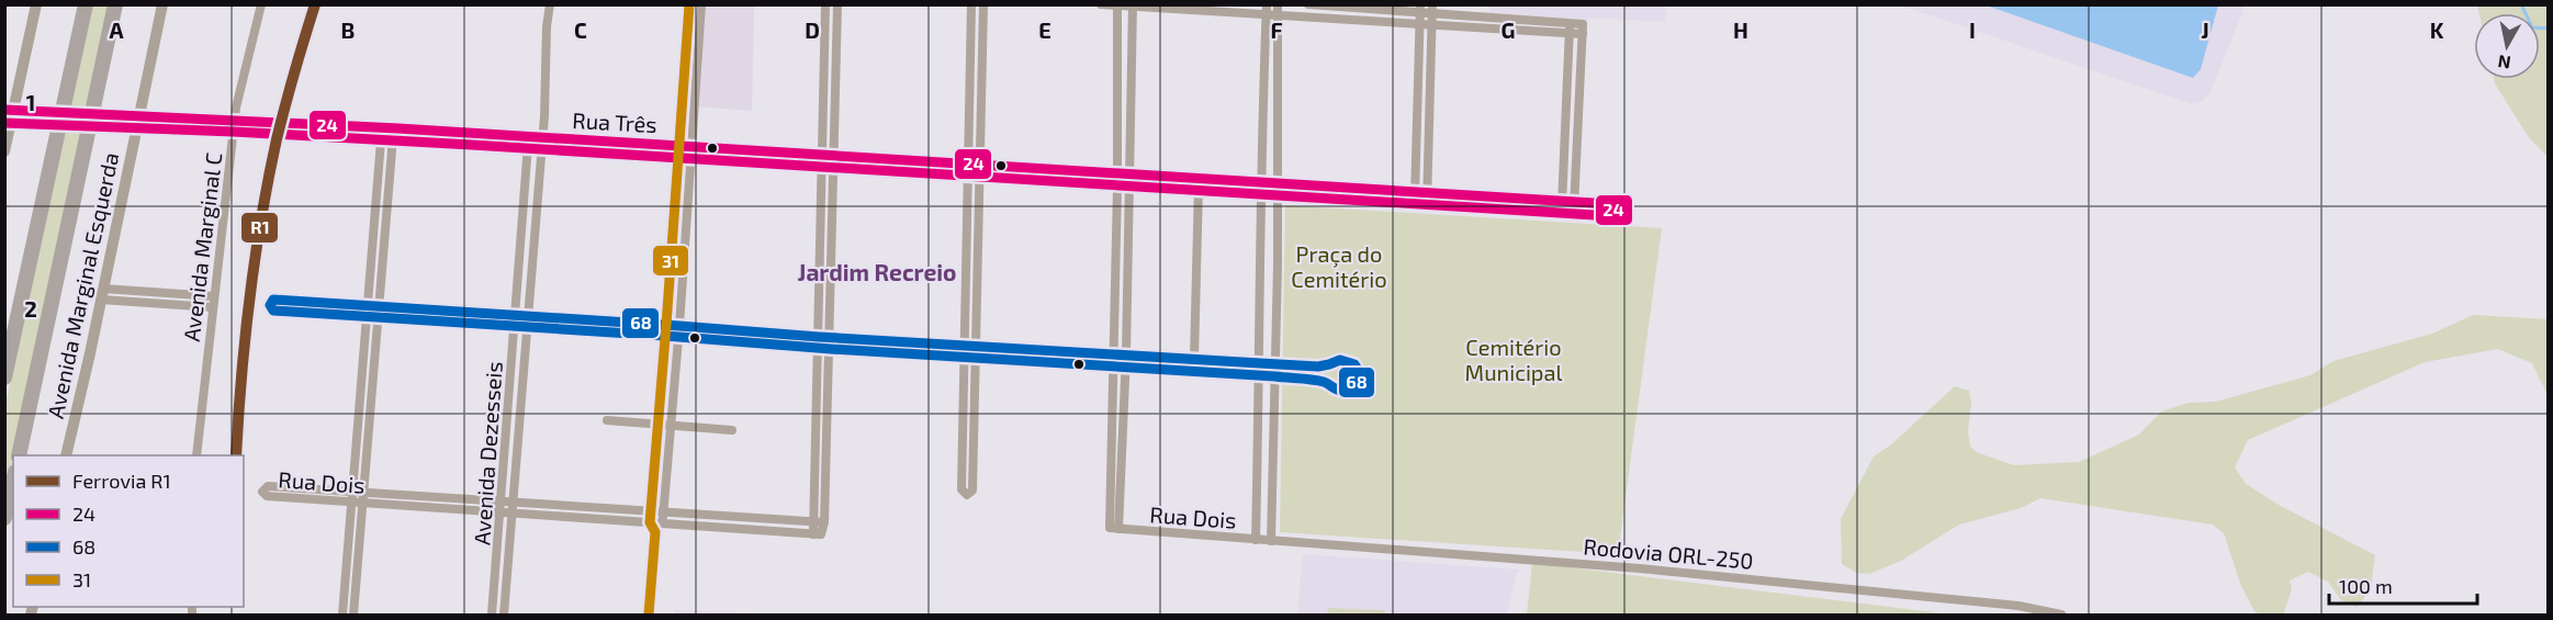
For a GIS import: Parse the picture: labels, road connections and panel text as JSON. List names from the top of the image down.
{
  "streets": {
    "street": [
      "Rua Três",
      "Avenida Marginal C",
      "Avenida Marginal Esquerda",
      "Avenida Dezesseis",
      "Rua Dois",
      "Rodovia ORL-250"
    ]
  },
  "crossings": [
    ["Rua Três", "Avenida Marginal C"],
    ["Rua Três", "Avenida Marginal Esquerda"],
    ["Rua Três", "Avenida Dezesseis"],
    ["Avenida Dezesseis", "Rua Dois"],
    ["Rua Dois", "Rodovia ORL-250"]
  ],
  "districts": ["Jardim Recreio"],
  "parks": ["Praça do Cemitério", "Cemitério Municipal"],
  "lines": [
    "rail line R1",
    "transit line 31",
    "transit line 24",
    "transit line 68"
  ],
  "legend": [
    "Ferrovia R1",
    "24",
    "68",
    "31"
  ],
  "scale_bar": "100 m",
  "north": "bottom",
  "grid": {
    "columns": [
      "A",
      "B",
      "C",
      "D",
      "E",
      "F",
      "G",
      "H",
      "I",
      "J",
      "K"
    ],
    "rows": ["1", "2"]
  }
}
